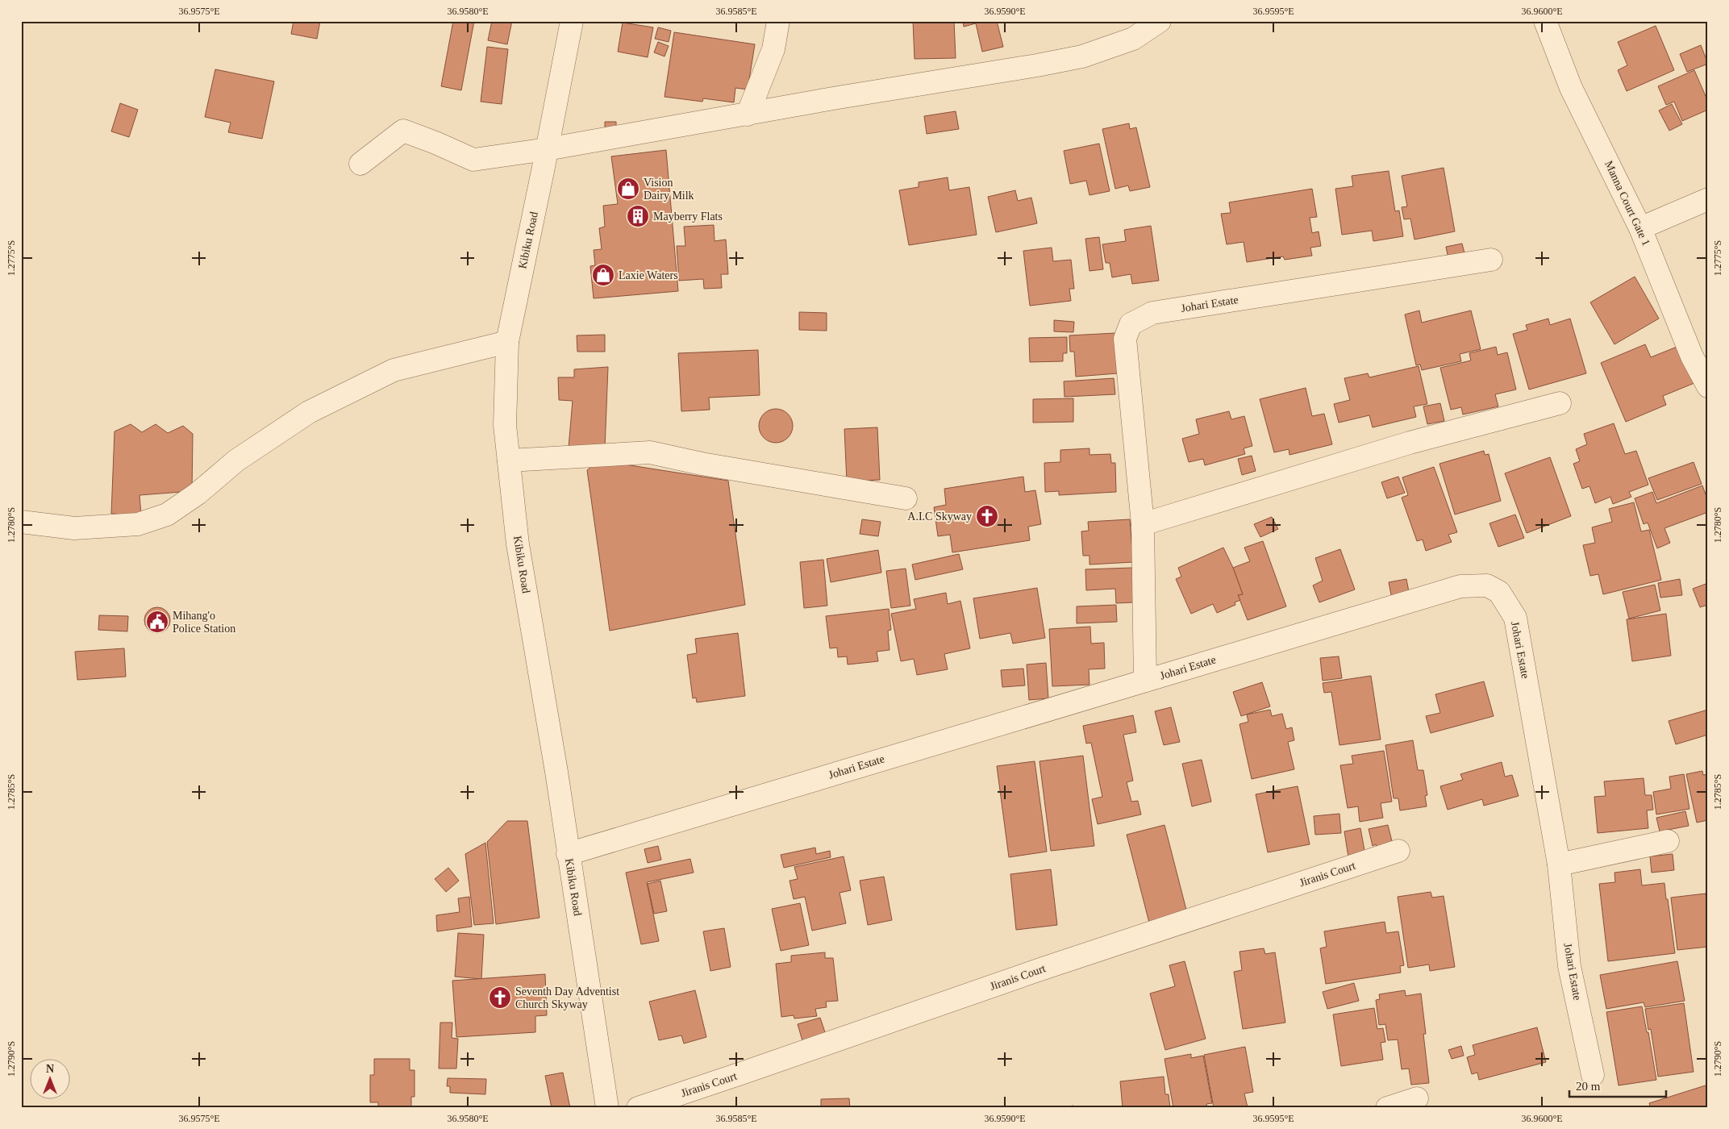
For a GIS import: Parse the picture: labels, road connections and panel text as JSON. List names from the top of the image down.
{
  "streets": {
    "street": [
      "Manna Court Gate 1",
      "Kibiku Road",
      "Johari Estate",
      "Jiranis Court"
    ]
  },
  "crossings": [
    ["Kibiku Road", "Johari Estate"]
  ],
  "places": {
    "shop": ["Vision Dairy Milk", "Laxie Waters"],
    "building": ["Mayberry Flats"],
    "church": ["A.I.C Skyway", "Seventh Day Adventist Church Skyway"],
    "public building": ["Mihang'o Police Station"]
  },
  "scale_bar": "20 m",
  "north": "top",
  "coordinates": [
    "36.9575°E",
    "36.9580°E",
    "36.9585°E",
    "36.9590°E",
    "36.9595°E",
    "36.9600°E",
    "1.2775°S",
    "1.2780°S",
    "1.2785°S",
    "1.2790°S"
  ]
}
